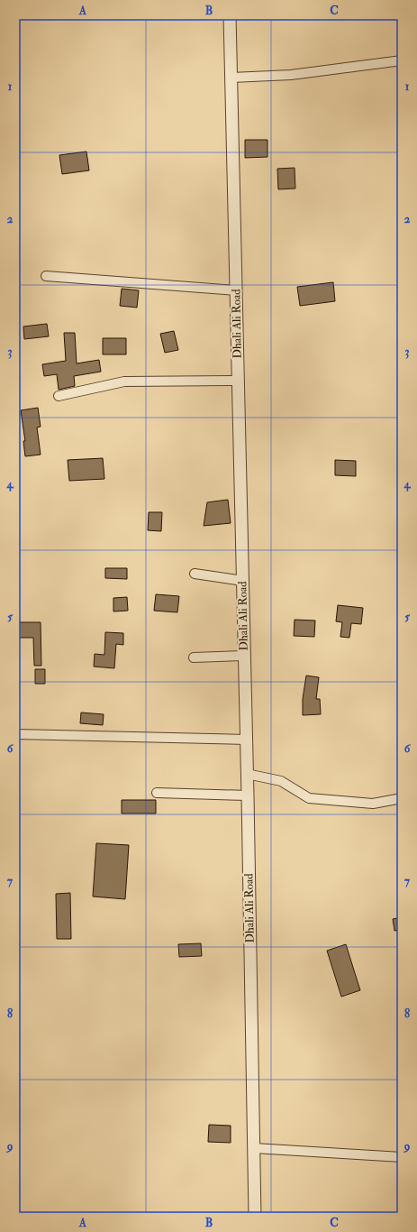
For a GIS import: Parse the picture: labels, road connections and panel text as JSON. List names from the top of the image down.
{
  "streets": {
    "street": ["Dhali Ali Road"]
  },
  "grid": {
    "columns": ["A", "B", "C"],
    "rows": [
      "1",
      "2",
      "3",
      "4",
      "5",
      "6",
      "7",
      "8",
      "9"
    ]
  }
}
